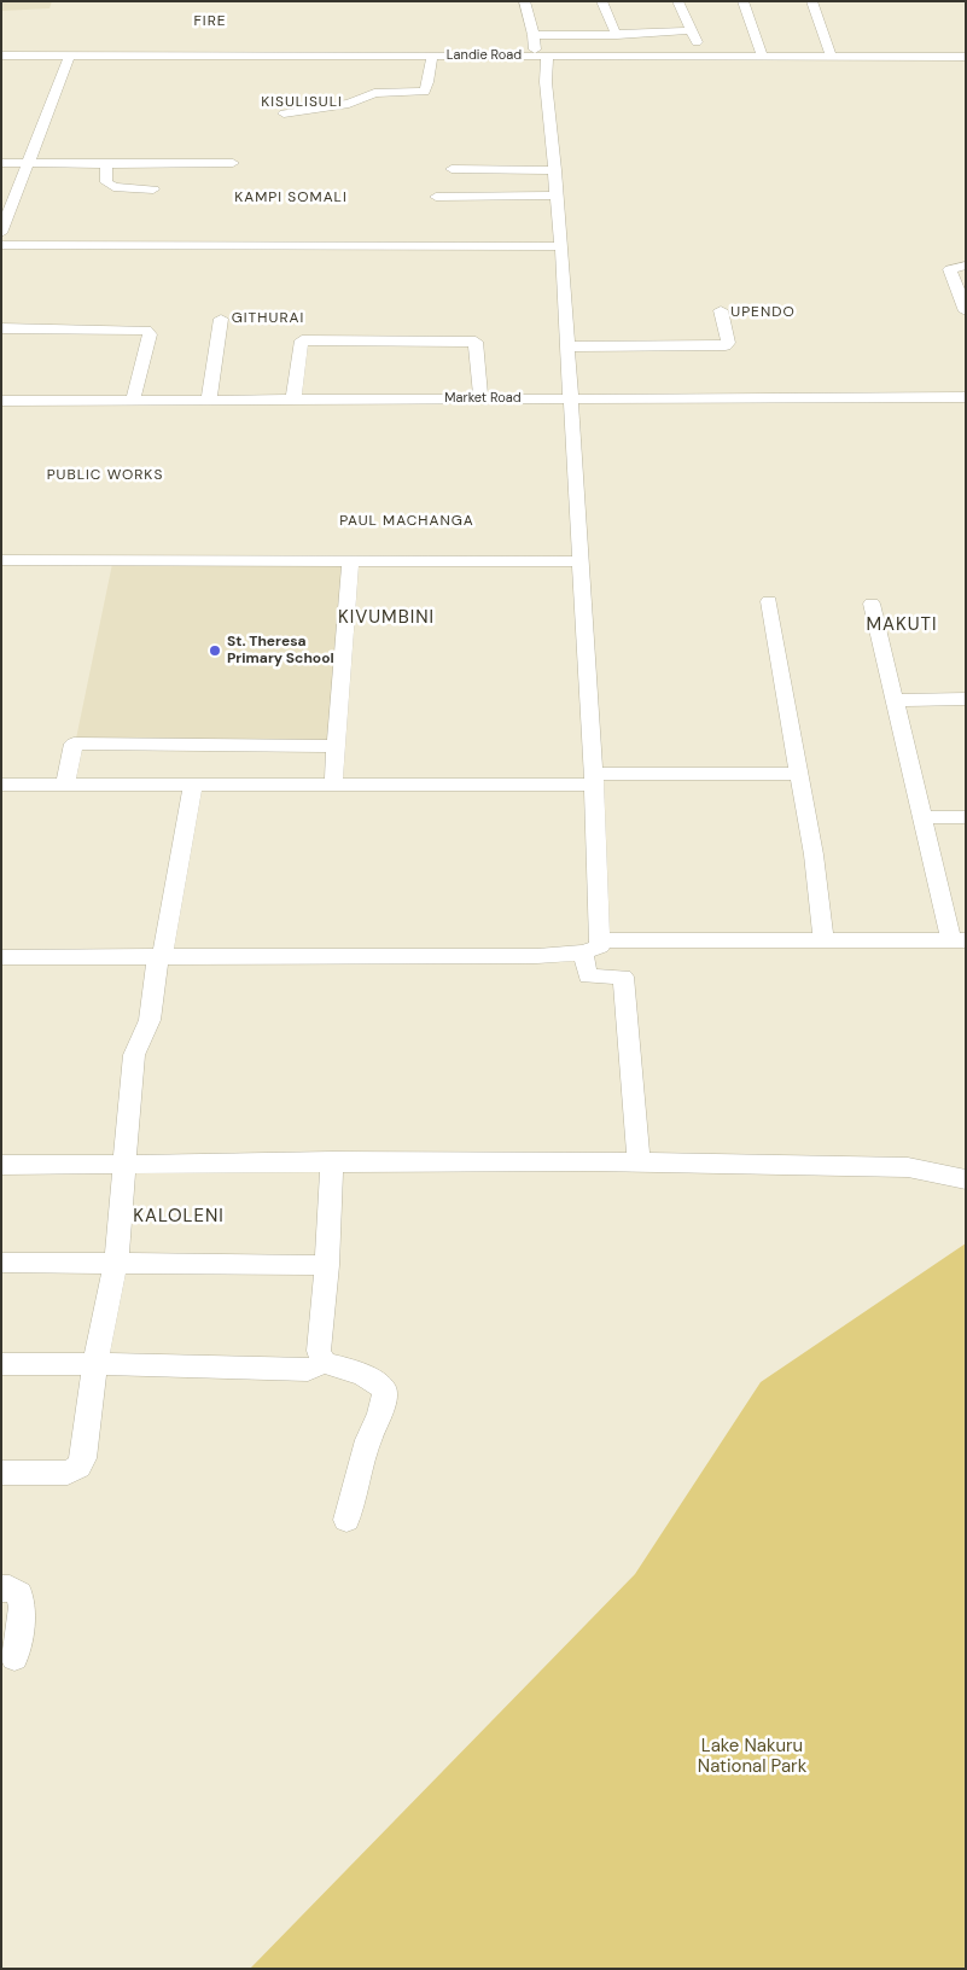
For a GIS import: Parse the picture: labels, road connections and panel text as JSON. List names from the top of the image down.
{
  "streets": {
    "street": ["Landie Road", "Market Road"]
  },
  "districts": [
    "FIRE",
    "KISULISULI",
    "KAMPI SOMALI",
    "UPENDO",
    "GITHURAI",
    "PUBLIC WORKS",
    "PAUL MACHANGA",
    "KIVUMBINI",
    "MAKUTI",
    "KALOLENI"
  ],
  "parks": ["Lake Nakuru National Park"],
  "places": ["St. Theresa Primary School"]
}
